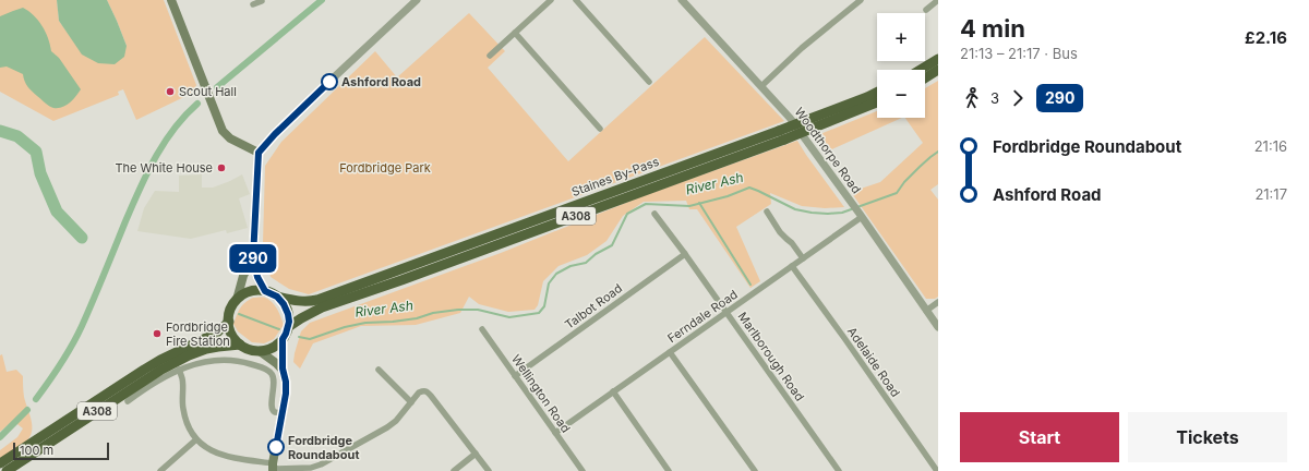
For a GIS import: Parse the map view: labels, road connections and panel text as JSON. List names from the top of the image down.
{
  "streets": {
    "highway": ["Staines By-Pass", "A308"],
    "street": [
      "Woodthorpe Road",
      "Talbot Road",
      "Ferndale Road",
      "Marlborough Road",
      "Adelaide Road",
      "Wellington Road"
    ]
  },
  "crossings": [
    ["Woodthorpe Road", "Ferndale Road"],
    ["Staines By-Pass", "A308"],
    ["Talbot Road", "Marlborough Road"],
    ["Talbot Road", "Wellington Road"],
    ["Ferndale Road", "Marlborough Road"],
    ["Ferndale Road", "Adelaide Road"],
    ["Ferndale Road", "Wellington Road"]
  ],
  "water": ["River Ash"],
  "parks": ["Fordbridge Park"],
  "places": [
    "Ashford Road",
    "Scout Hall",
    "The White House",
    "Fordbridge Fire Station",
    "Fordbridge Roundabout"
  ],
  "lines": ["bus line 290"],
  "scale_bar": "100 m",
  "page": {
    "on_map": "290",
    "heading": ["4 min", "21:13 – 21:17 · Bus", "£2.16"],
    "map_buttons": ["+", "−"],
    "legs": ["3", "290"],
    "list": [
      {
        "name": "Fordbridge Roundabout",
        "value": "21:16"
      },
      {
        "name": "Ashford Road",
        "value": "21:17"
      }
    ],
    "buttons": ["Start", "Tickets"],
    "scale": "100 m"
  }
}
